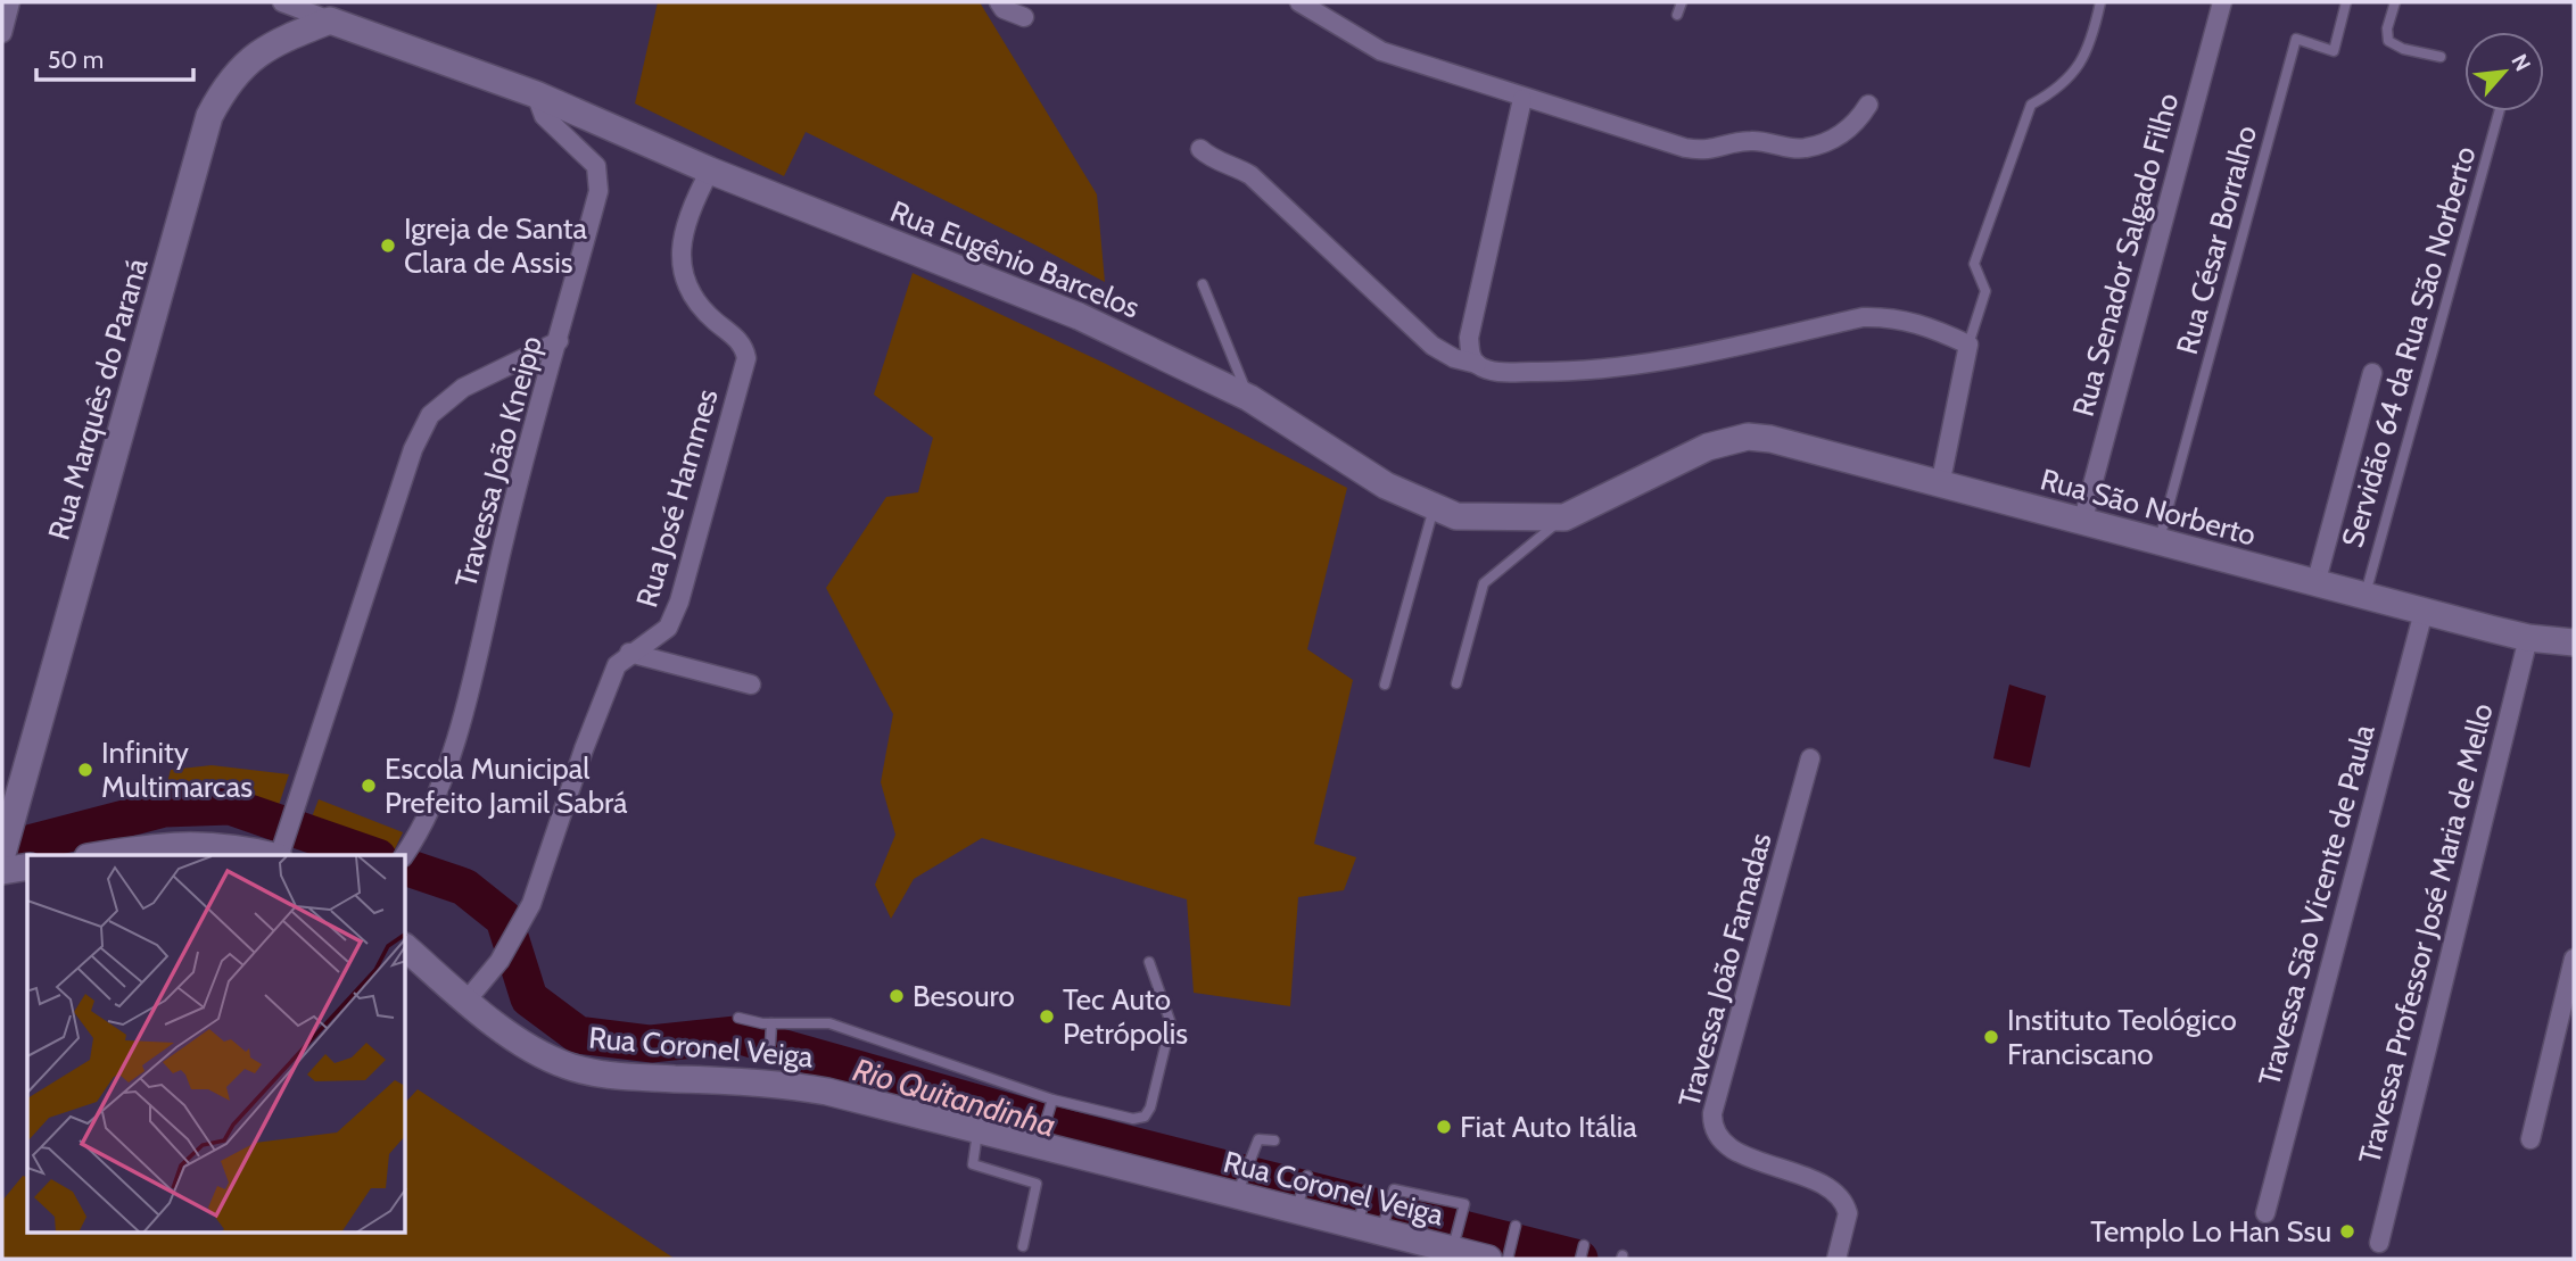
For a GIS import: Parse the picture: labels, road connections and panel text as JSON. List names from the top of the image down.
{
  "streets": {
    "street": [
      "Rua Senador Salgado Filho",
      "Rua Eugênio Barcelos",
      "Rua Marquês do Paraná",
      "Travessa João Kneipp",
      "Rua José Hammes",
      "Rua São Norberto",
      "Travessa São Vicente de Paula",
      "Travessa Professor José Maria de Mello",
      "Travessa João Famadas",
      "Rua Coronel Veiga"
    ],
    "lane": ["Rua César Borralho", "Servidão 64 da Rua São Norberto"]
  },
  "crossings": [
    ["Rua César Borralho", "Rua São Norberto"],
    ["Rua Senador Salgado Filho", "Rua São Norberto"],
    ["Rua Eugênio Barcelos", "Rua Marquês do Paraná"],
    ["Rua Eugênio Barcelos", "Travessa João Kneipp"],
    ["Rua Eugênio Barcelos", "Rua José Hammes"],
    ["Rua Eugênio Barcelos", "Rua São Norberto"],
    ["Servidão 64 da Rua São Norberto", "Rua São Norberto"],
    ["Rua José Hammes", "Rua Coronel Veiga"],
    ["Rua São Norberto", "Travessa São Vicente de Paula"],
    ["Rua São Norberto", "Travessa Professor José Maria de Mello"]
  ],
  "water": ["Rio Quitandinha"],
  "places": [
    "Igreja de Santa Clara de Assis",
    "Infinity Multimarcas",
    "Escola Municipal Prefeito Jamil Sabrá",
    "Besouro",
    "Tec Auto Petrópolis",
    "Instituto Teológico Franciscano",
    "Fiat Auto Itália",
    "Templo Lo Han Ssu"
  ],
  "scale_bar": "50 m",
  "north": "top right"
}
